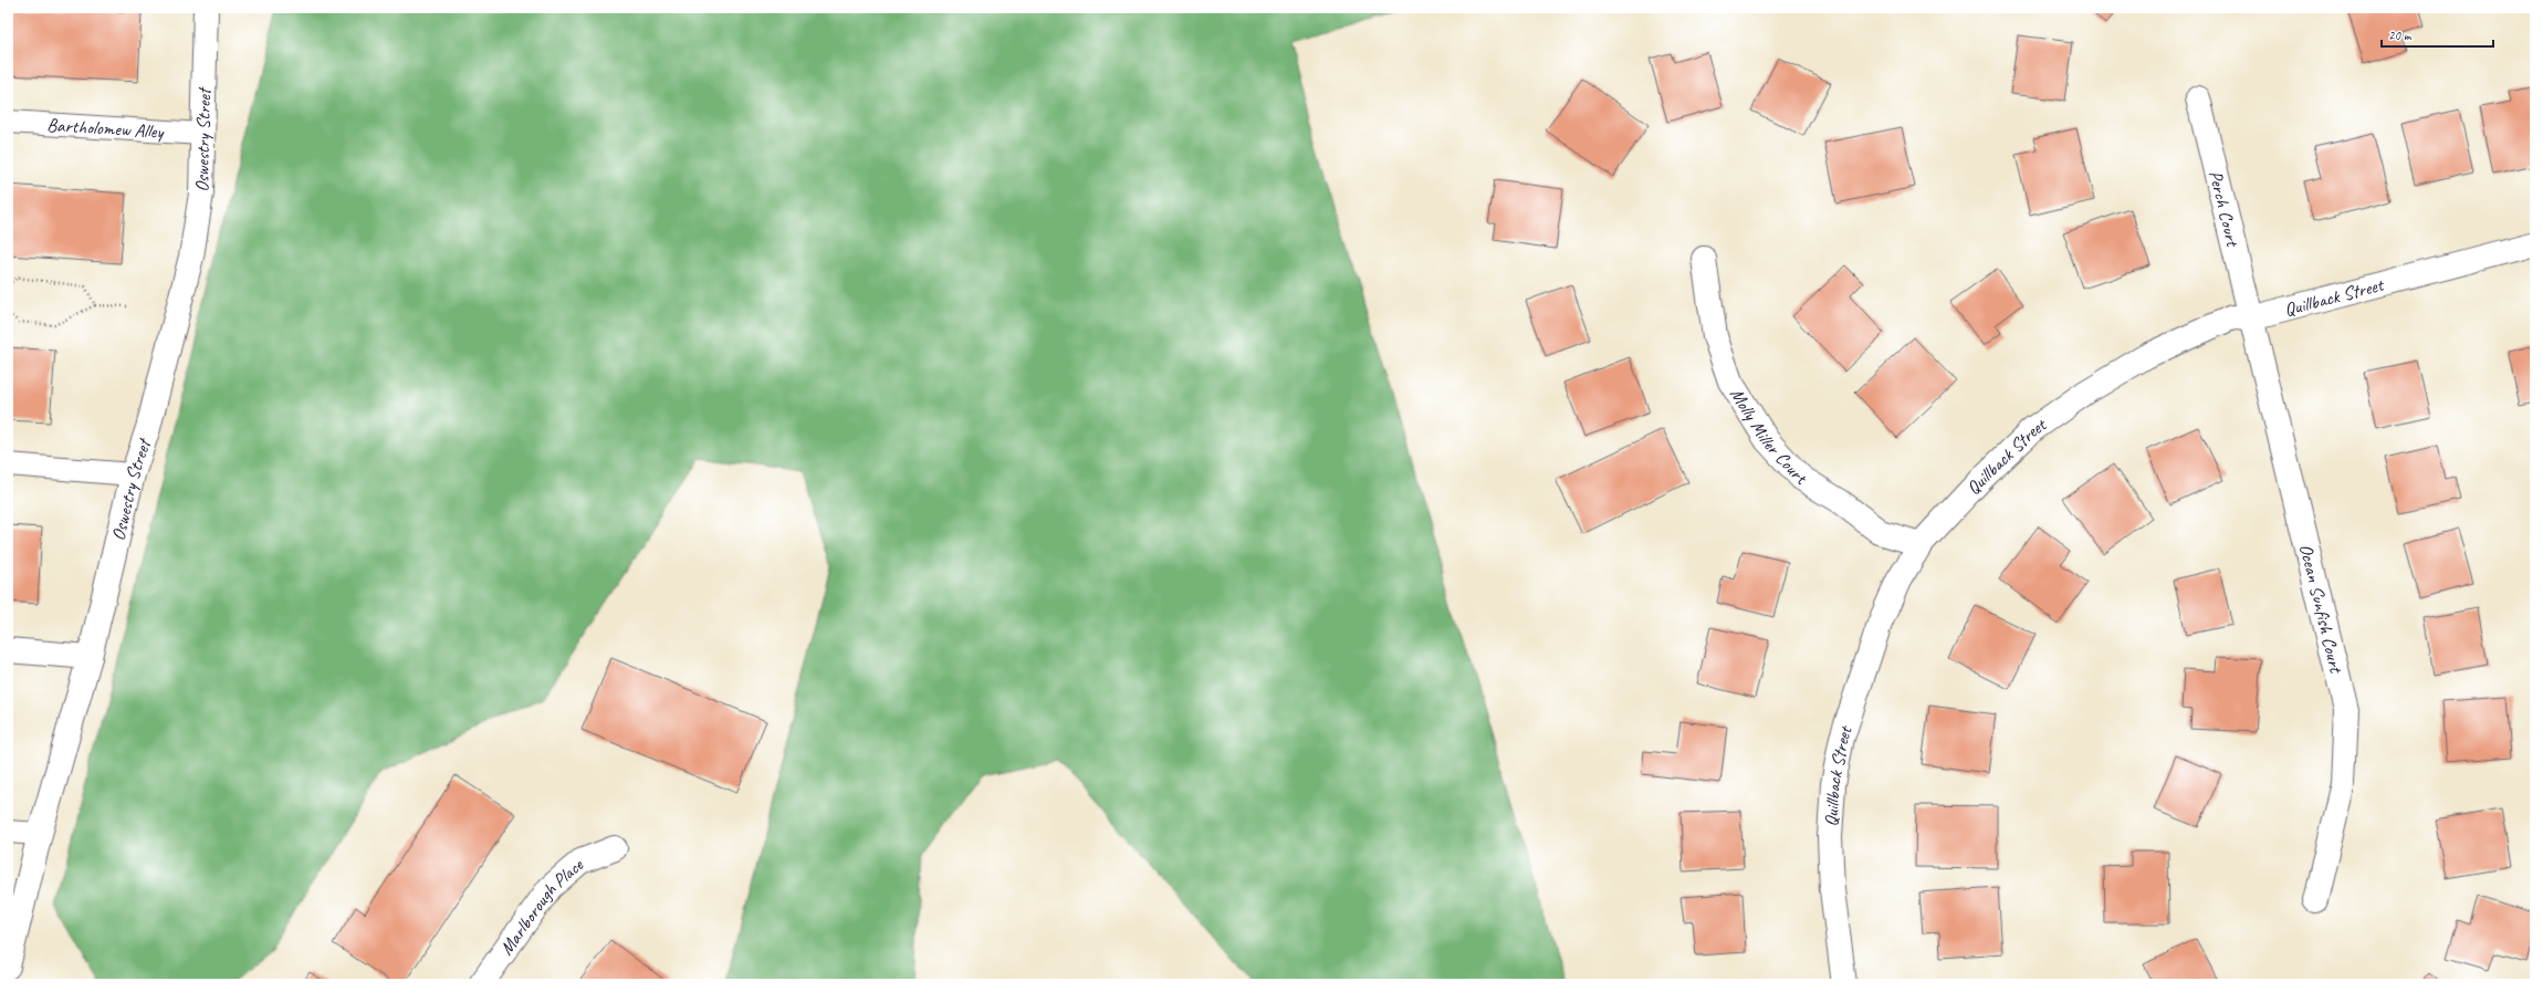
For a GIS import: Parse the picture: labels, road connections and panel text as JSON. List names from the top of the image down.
{
  "streets": {
    "street": [
      "Oswestry Street",
      "Perch Court",
      "Quillback Street",
      "Molly Miller Court",
      "Ocean Sunfish Court",
      "Marlborough Place"
    ],
    "lane": ["Bartholomew Alley"]
  },
  "crossings": [
    ["Bartholomew Alley", "Oswestry Street"],
    ["Perch Court", "Quillback Street"],
    ["Perch Court", "Ocean Sunfish Court"],
    ["Quillback Street", "Molly Miller Court"],
    ["Quillback Street", "Ocean Sunfish Court"]
  ],
  "scale_bar": "20 m"
}
